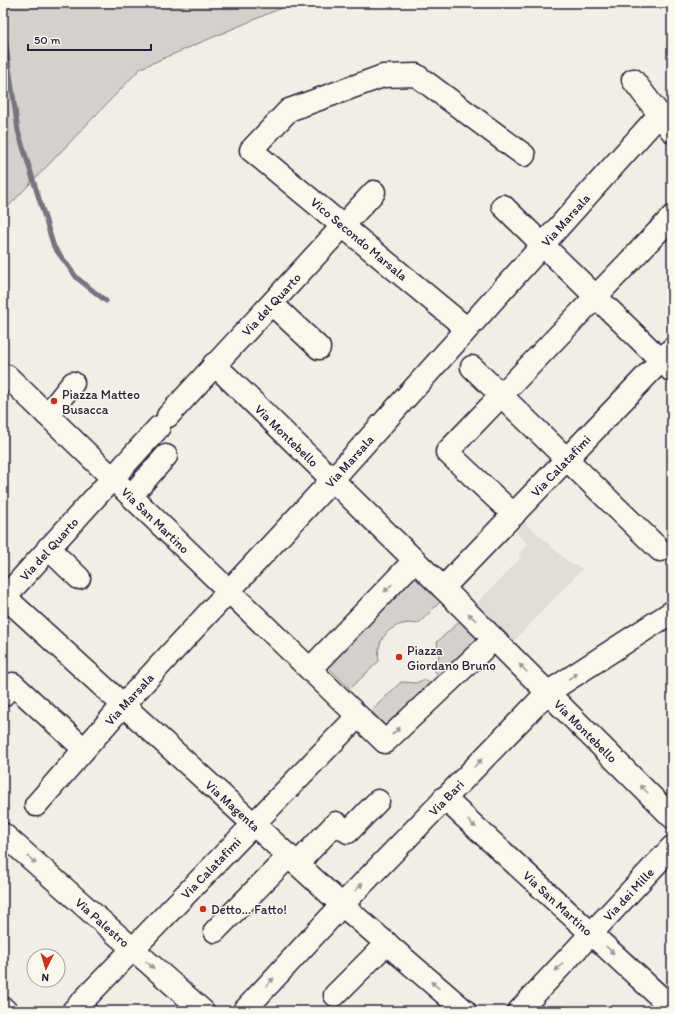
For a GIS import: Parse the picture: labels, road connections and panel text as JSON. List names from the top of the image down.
{
  "streets": {
    "street": [
      "Via Marsala",
      "Vico Secondo Marsala",
      "Via del Quarto",
      "Via Montebello",
      "Via Calatafimi",
      "Via San Martino",
      "Via Bari",
      "Via Magenta",
      "Via dei Mille",
      "Via Palestro"
    ]
  },
  "crossings": [
    ["Via Marsala", "Vico Secondo Marsala"],
    ["Via Marsala", "Via Montebello"],
    ["Via Marsala", "Via San Martino"],
    ["Via Marsala", "Via Magenta"],
    ["Vico Secondo Marsala", "Via del Quarto"],
    ["Via del Quarto", "Via Montebello"],
    ["Via del Quarto", "Via San Martino"],
    ["Via del Quarto", "Via Magenta"],
    ["Via Montebello", "Via Calatafimi"],
    ["Via Montebello", "Via San Martino"],
    ["Via Montebello", "Via Bari"],
    ["Via Calatafimi", "Via San Martino"],
    ["Via Calatafimi", "Via Magenta"],
    ["Via Calatafimi", "Via Palestro"],
    ["Via San Martino", "Via Bari"],
    ["Via San Martino", "Via dei Mille"],
    ["Via Bari", "Via Magenta"]
  ],
  "one_way": ["Via dei Mille", "Via Palestro"],
  "places": ["Piazza Matteo Busacca", "Piazza Giordano Bruno", "Detto... Fatto!"],
  "scale_bar": "50 m",
  "north": "bottom"
}
